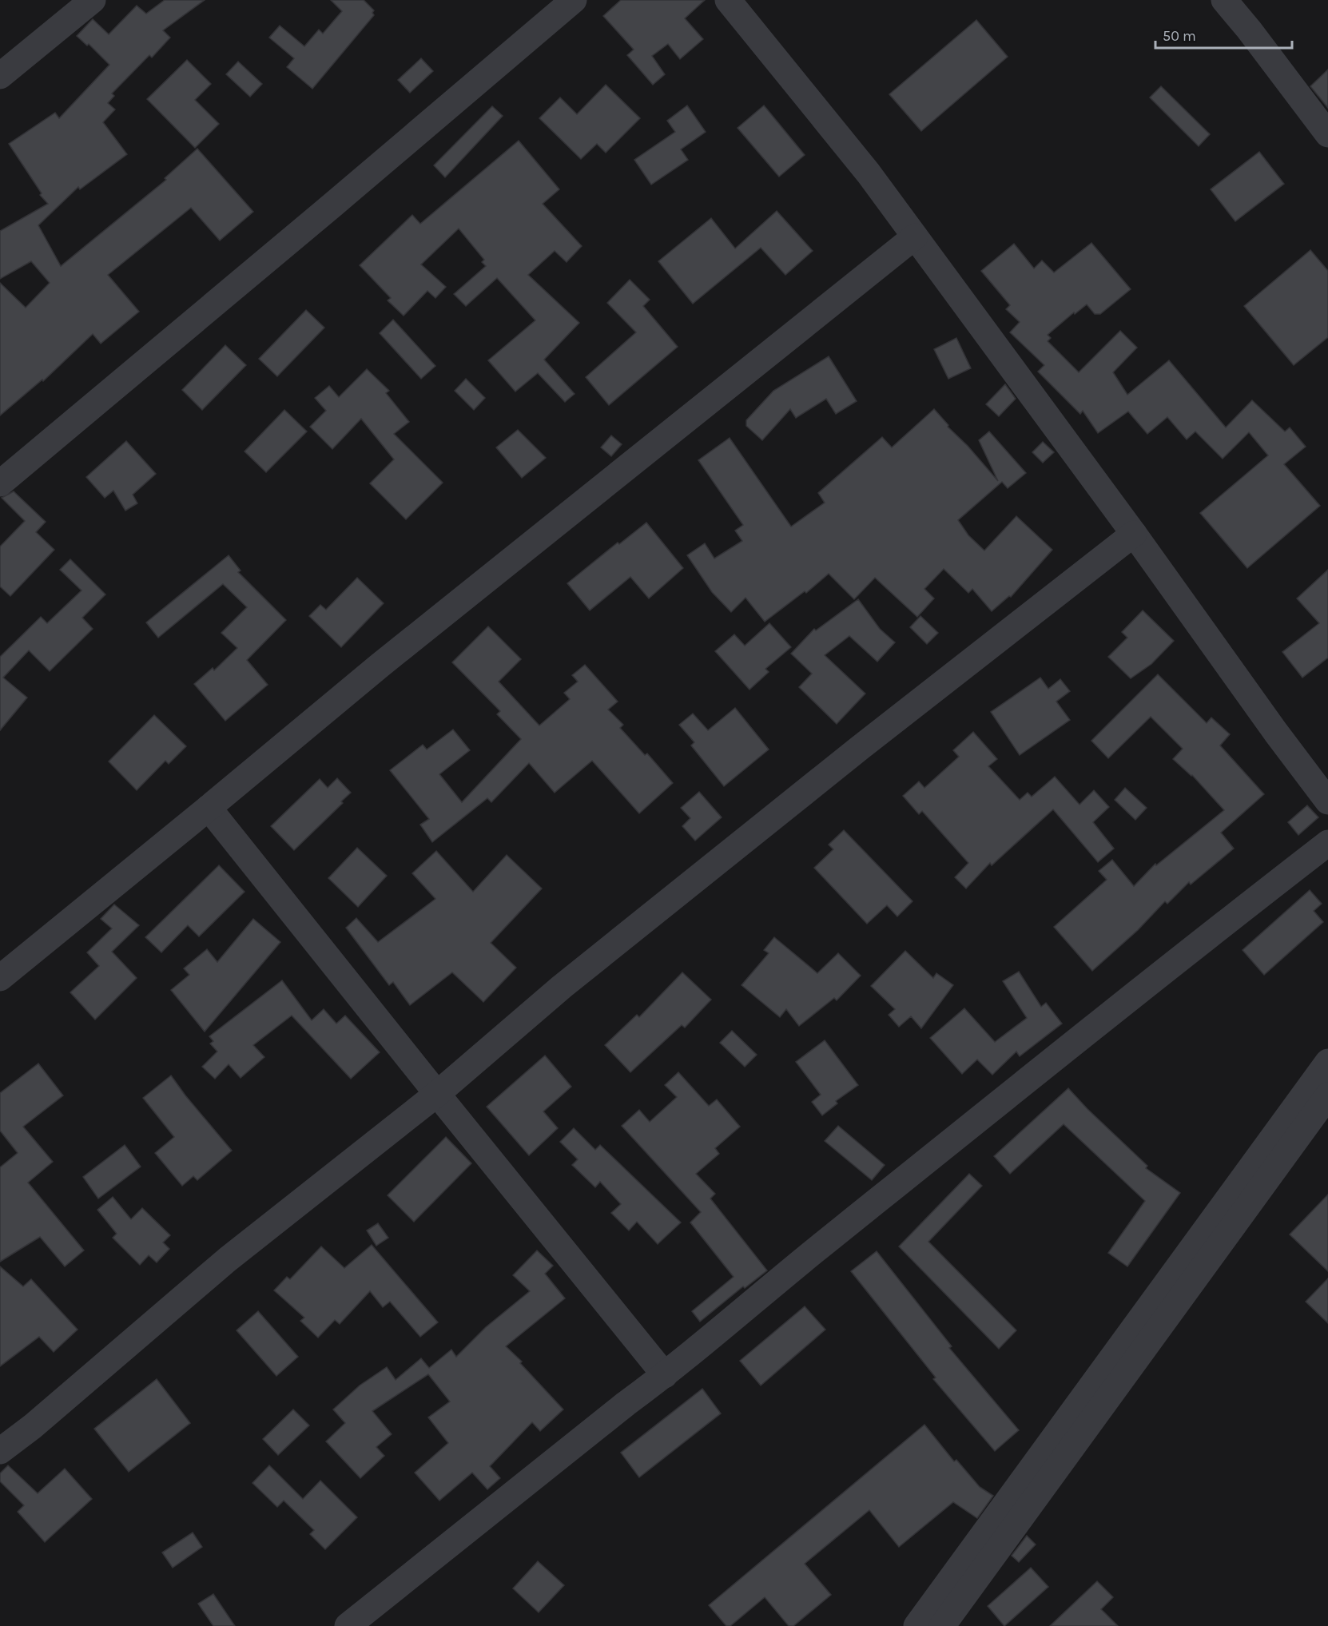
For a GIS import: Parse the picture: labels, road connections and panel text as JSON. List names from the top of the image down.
{
  "scale_bar": "50 m"
}
